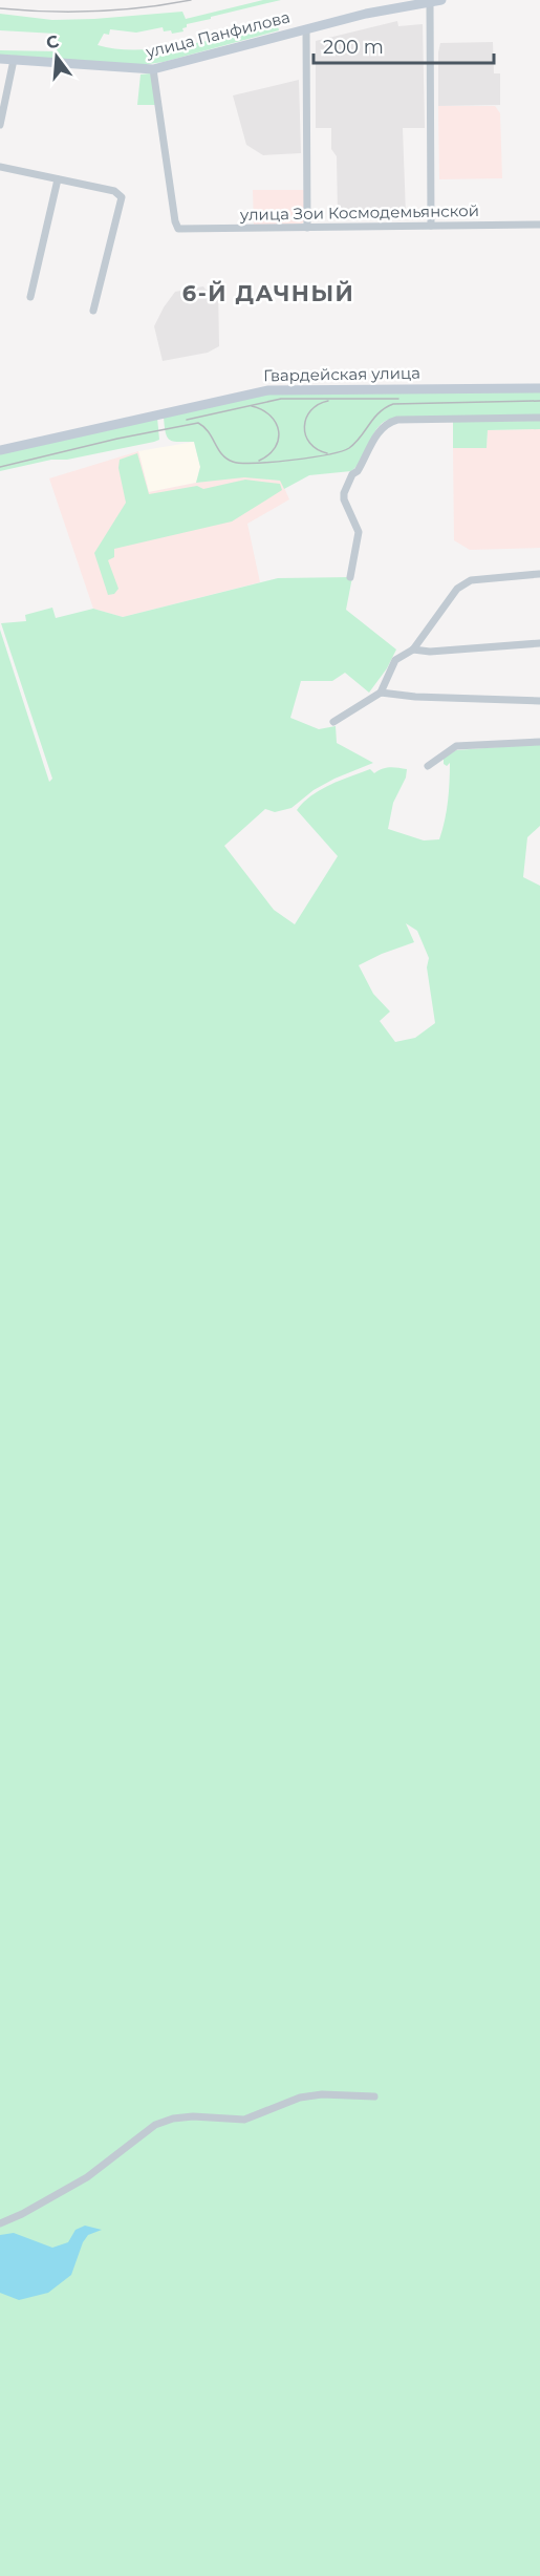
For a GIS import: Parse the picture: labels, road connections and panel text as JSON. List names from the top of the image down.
{
  "streets": {
    "street": ["улица Панфилова", "улица Зои Космодемьянской", "Гвардейская улица"]
  },
  "crossings": [
    ["улица Панфилова", "улица Зои Космодемьянской"]
  ],
  "districts": ["6-Й ДАЧНЫЙ"],
  "scale_bar": "200 m",
  "north": "top"
}
